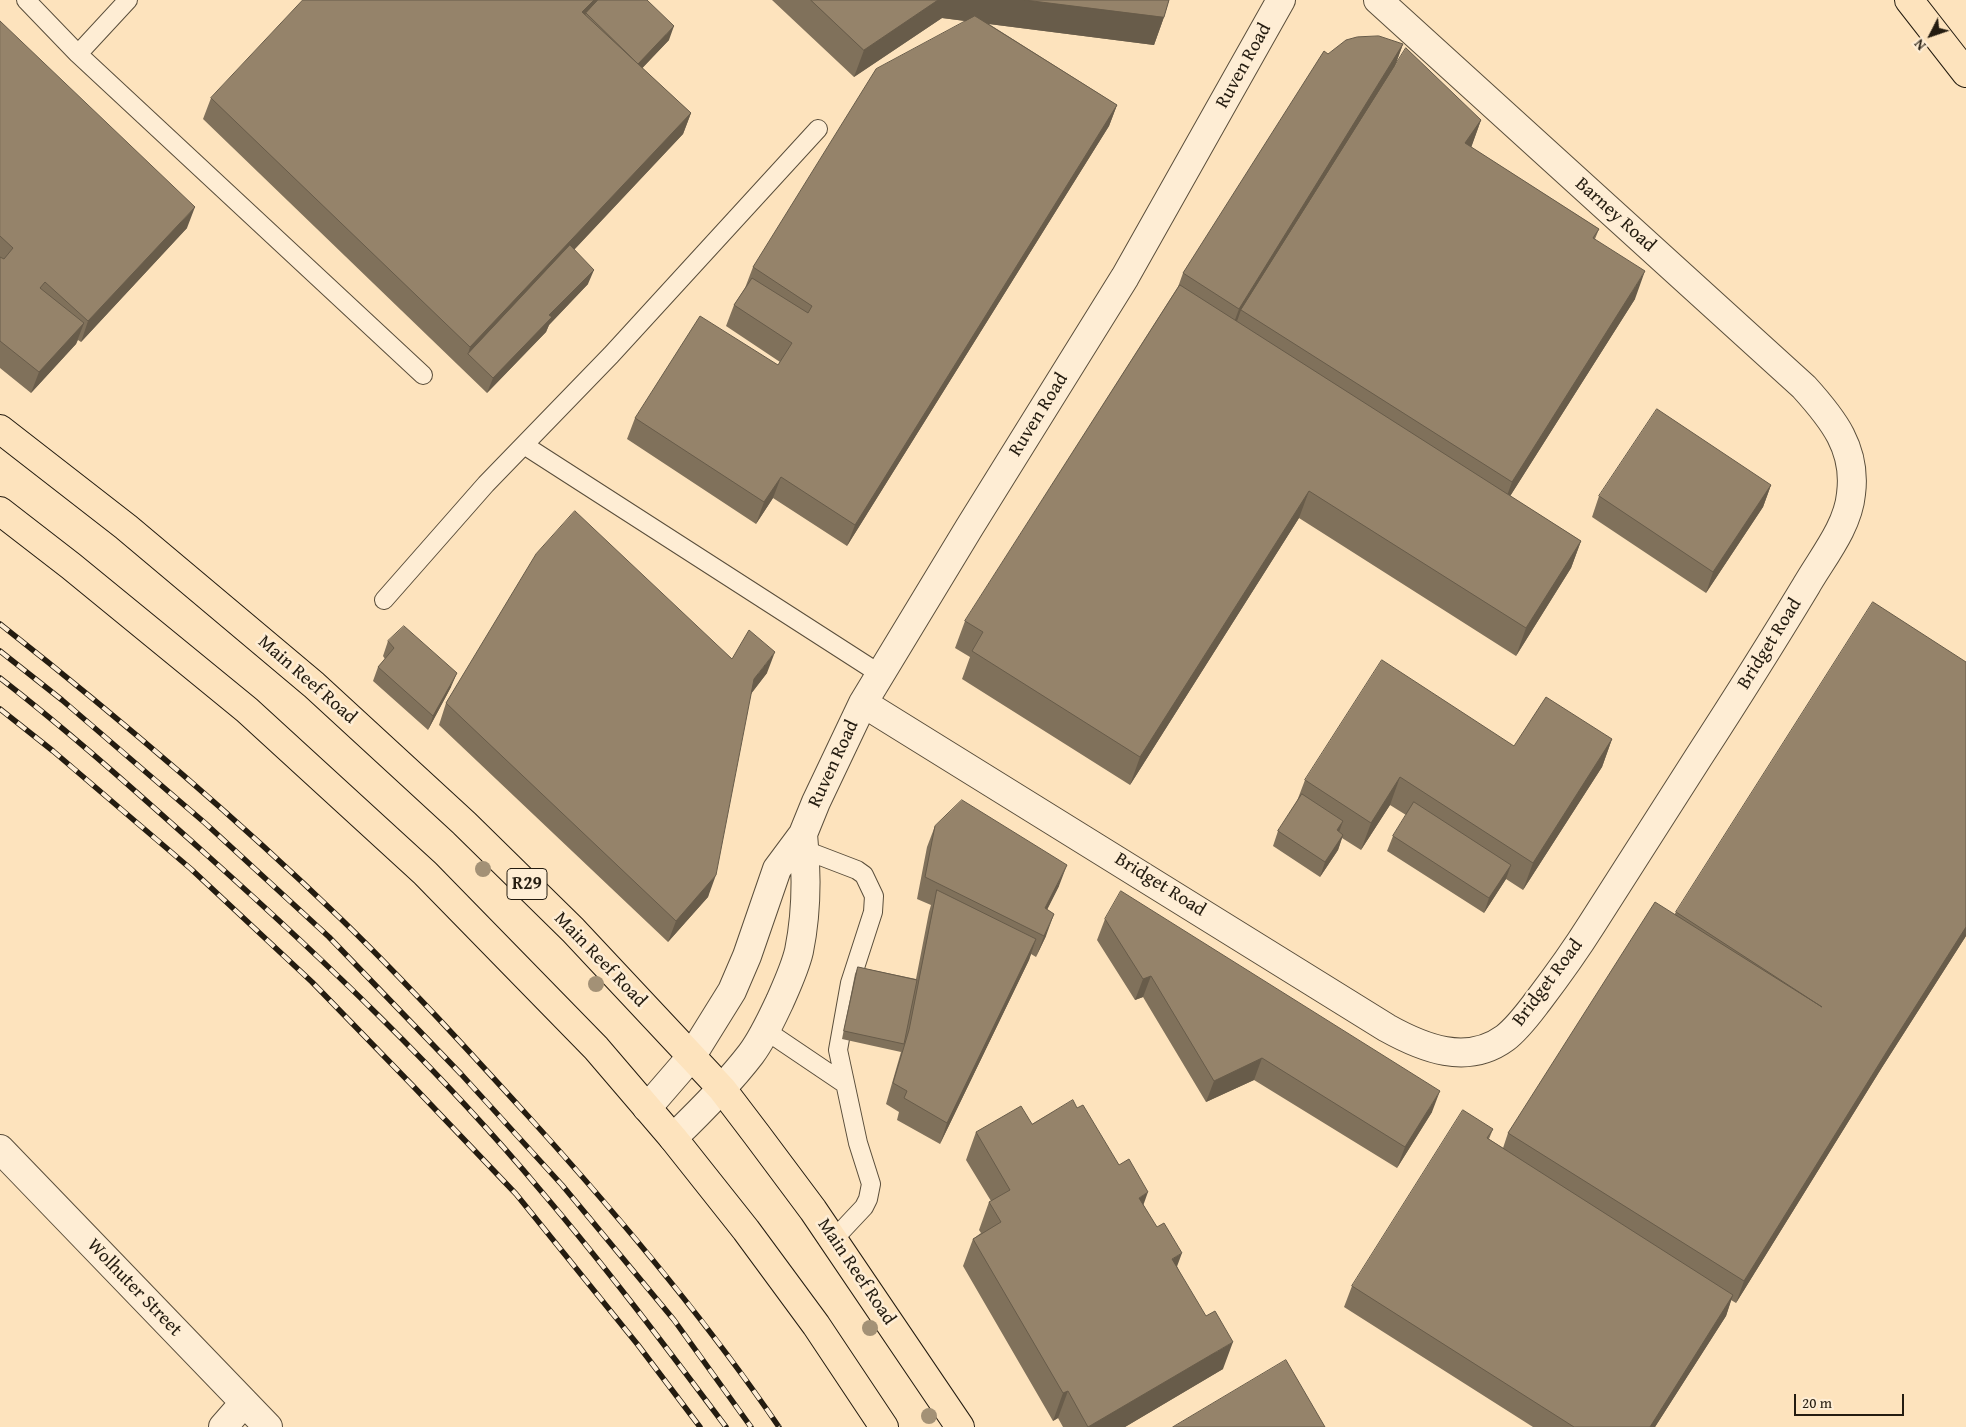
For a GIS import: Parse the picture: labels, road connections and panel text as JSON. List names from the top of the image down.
{
  "streets": {
    "main road": ["Main Reef Road", "R29"],
    "street": [
      "Ruven Road",
      "Barney Road",
      "Bridget Road",
      "Wolhuter Street"
    ]
  },
  "crossings": [
    ["Ruven Road", "Bridget Road"],
    ["Ruven Road", "Main Reef Road"],
    ["Barney Road", "Bridget Road"]
  ],
  "scale_bar": "20 m",
  "north": "bottom left"
}
